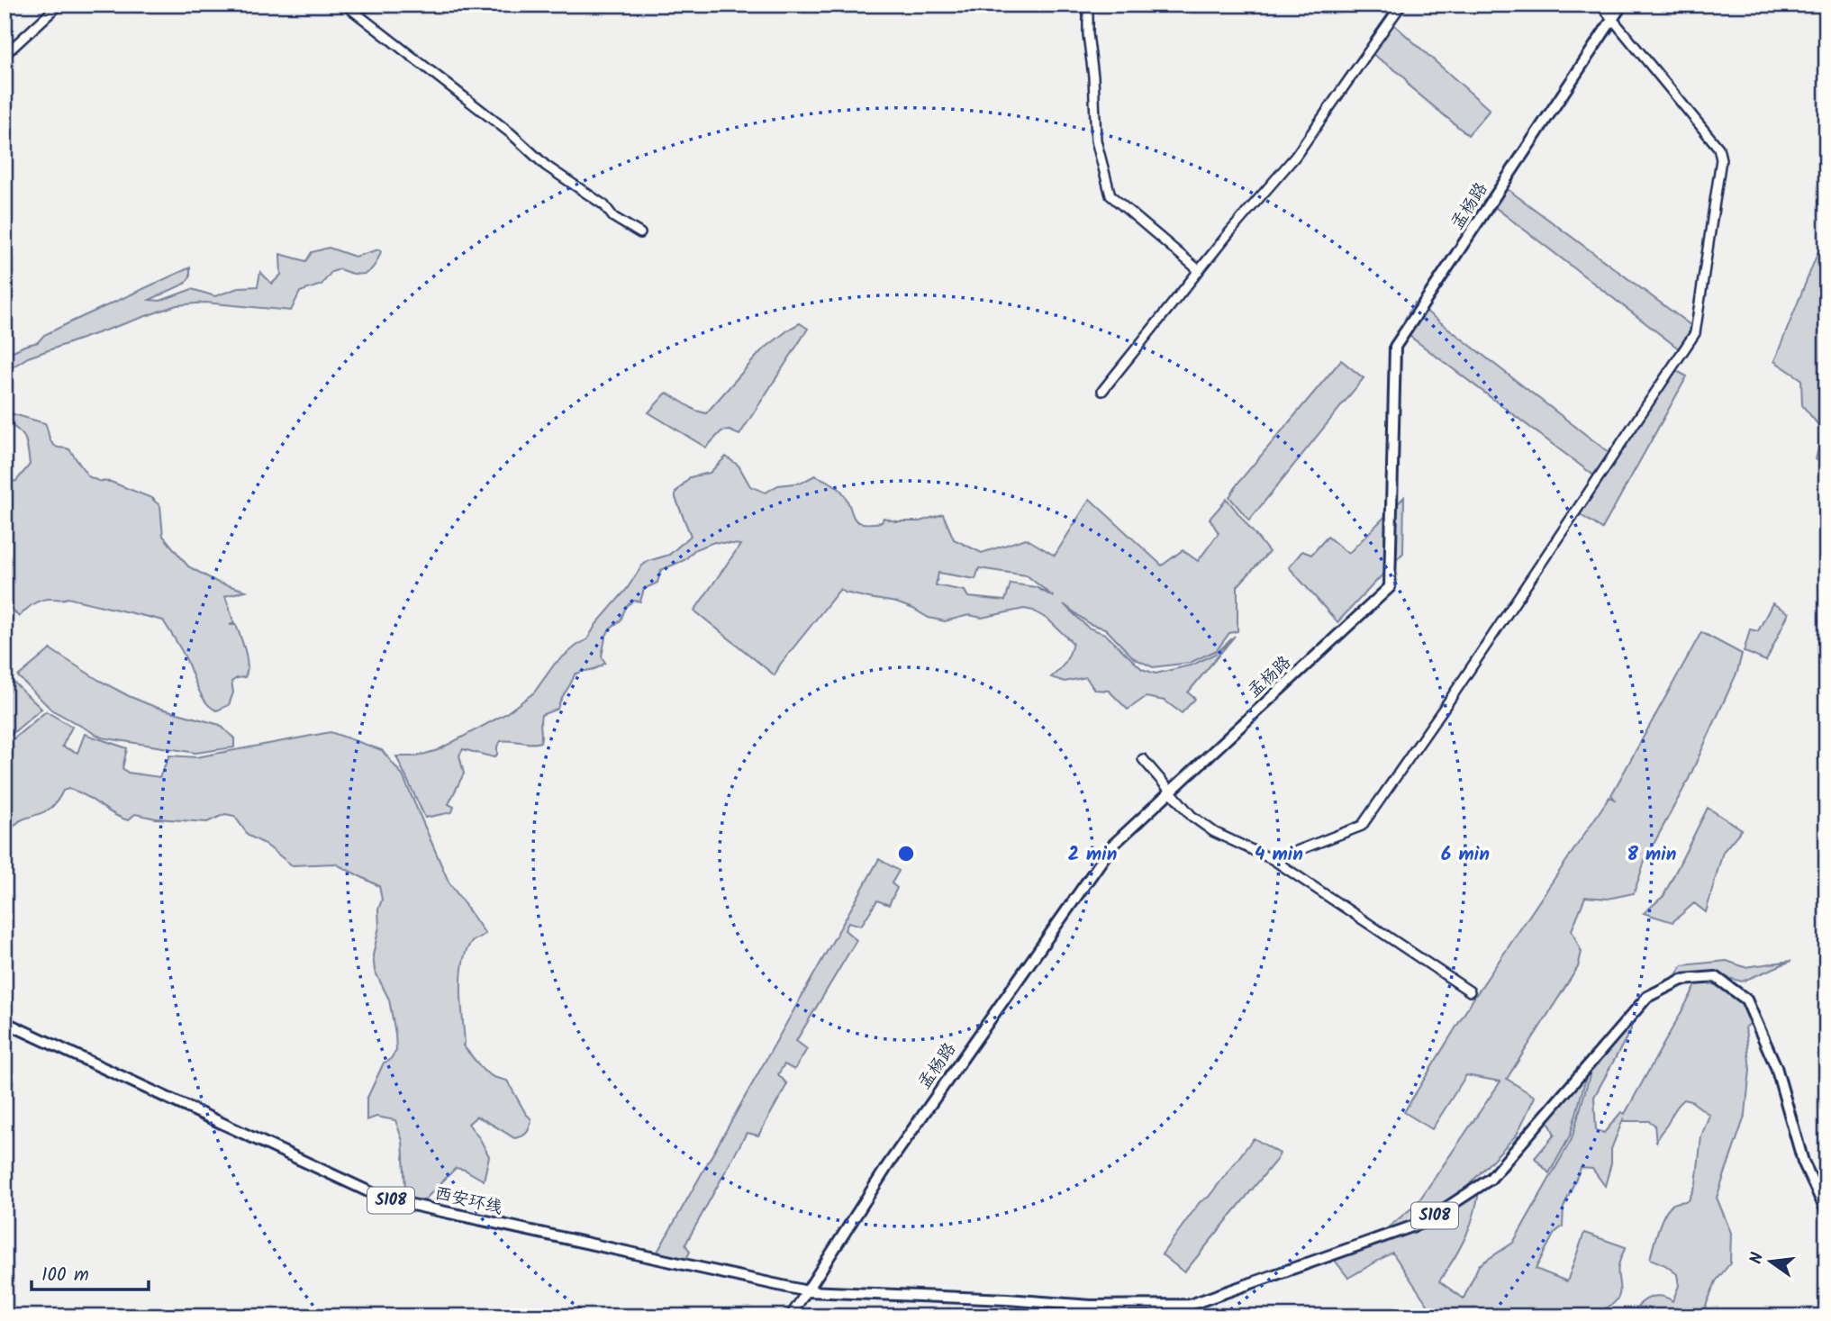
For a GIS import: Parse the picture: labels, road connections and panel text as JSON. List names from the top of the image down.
{
  "streets": {
    "main road": ["孟杨路", "S108", "西安环线"]
  },
  "crossings": [
    ["孟杨路", "S108"],
    ["孟杨路", "西安环线"],
    ["S108", "西安环线"]
  ],
  "scale_bar": "100 m",
  "north": "left",
  "rings": [
    "2 min",
    "4 min",
    "6 min",
    "8 min"
  ]
}
